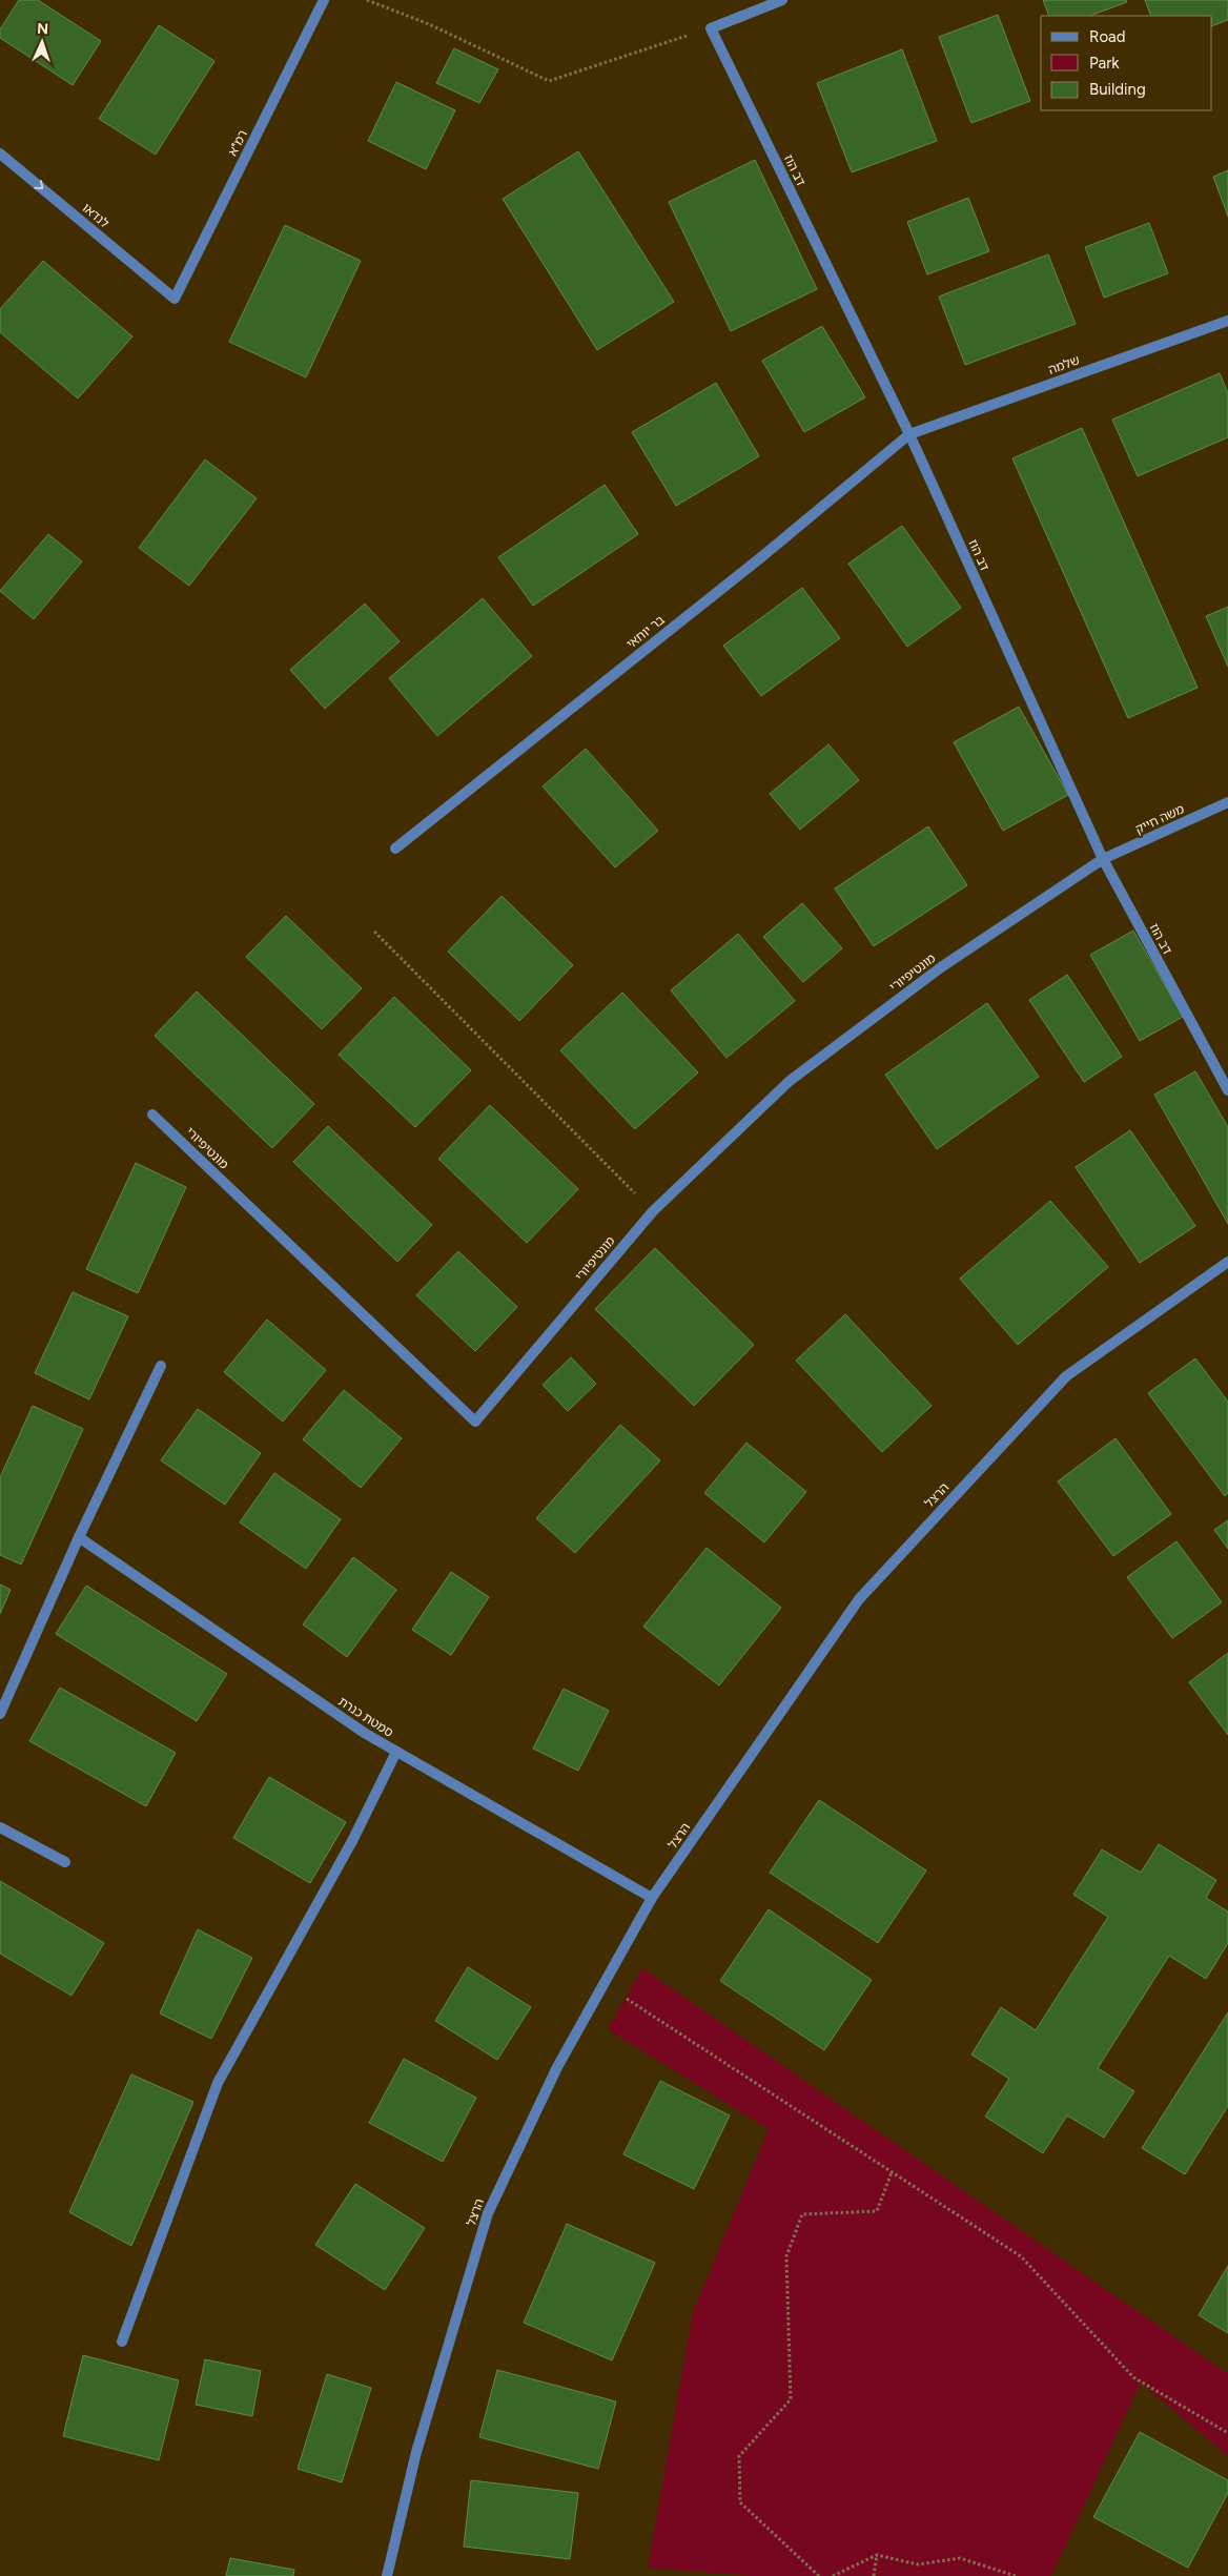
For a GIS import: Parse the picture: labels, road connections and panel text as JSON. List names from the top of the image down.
{
  "streets": {
    "street": [
      "רמ\"א",
      "דב הוז",
      "לנדאו",
      "שלמה",
      "בר יוחאי",
      "משה חייק",
      "מונטיפיורי",
      "הרצל",
      "סמטת כנרת"
    ]
  },
  "crossings": [
    ["רמ\"א", "לנדאו"],
    ["דב הוז", "שלמה"],
    ["דב הוז", "בר יוחאי"],
    ["דב הוז", "משה חייק"],
    ["דב הוז", "מונטיפיורי"],
    ["שלמה", "בר יוחאי"],
    ["משה חייק", "מונטיפיורי"],
    ["הרצל", "סמטת כנרת"]
  ],
  "one_way": ["לנדאו"],
  "legend": ["Road", "Park", "Building"],
  "north": "top"
}
